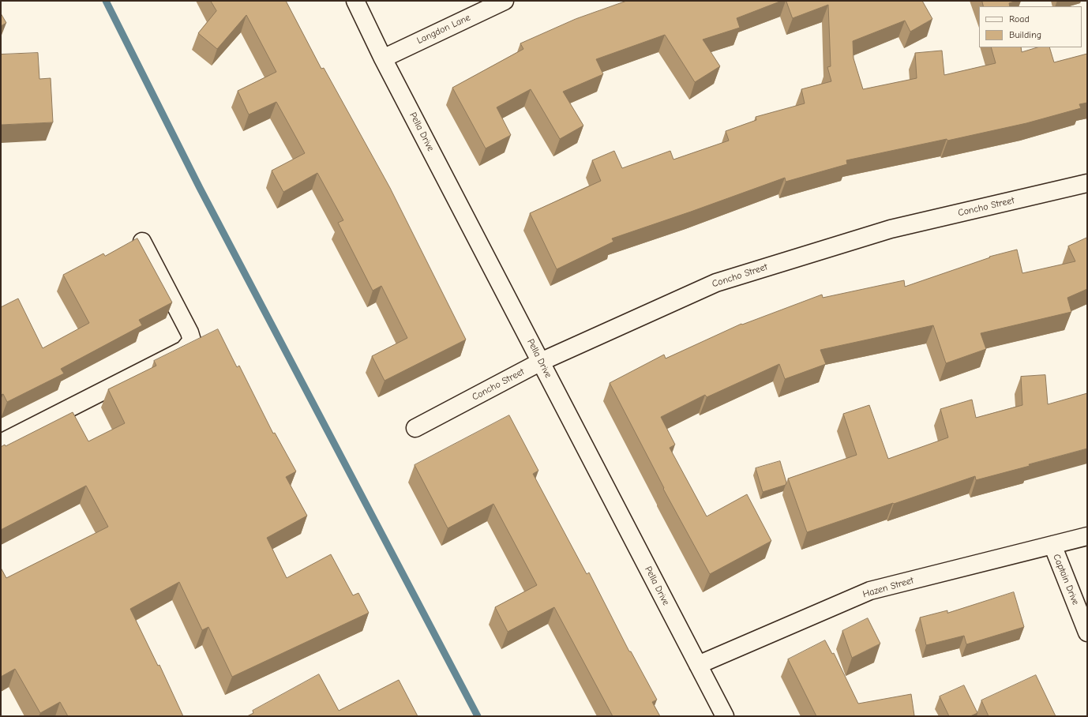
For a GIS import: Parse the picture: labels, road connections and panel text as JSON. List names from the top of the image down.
{
  "streets": {
    "street": [
      "Langdon Lane",
      "Pella Drive",
      "Concho Street",
      "Captain Drive",
      "Hazen Street"
    ]
  },
  "crossings": [
    ["Langdon Lane", "Pella Drive"],
    ["Pella Drive", "Concho Street"],
    ["Pella Drive", "Hazen Street"],
    ["Captain Drive", "Hazen Street"]
  ],
  "legend": ["Road", "Building"]
}
